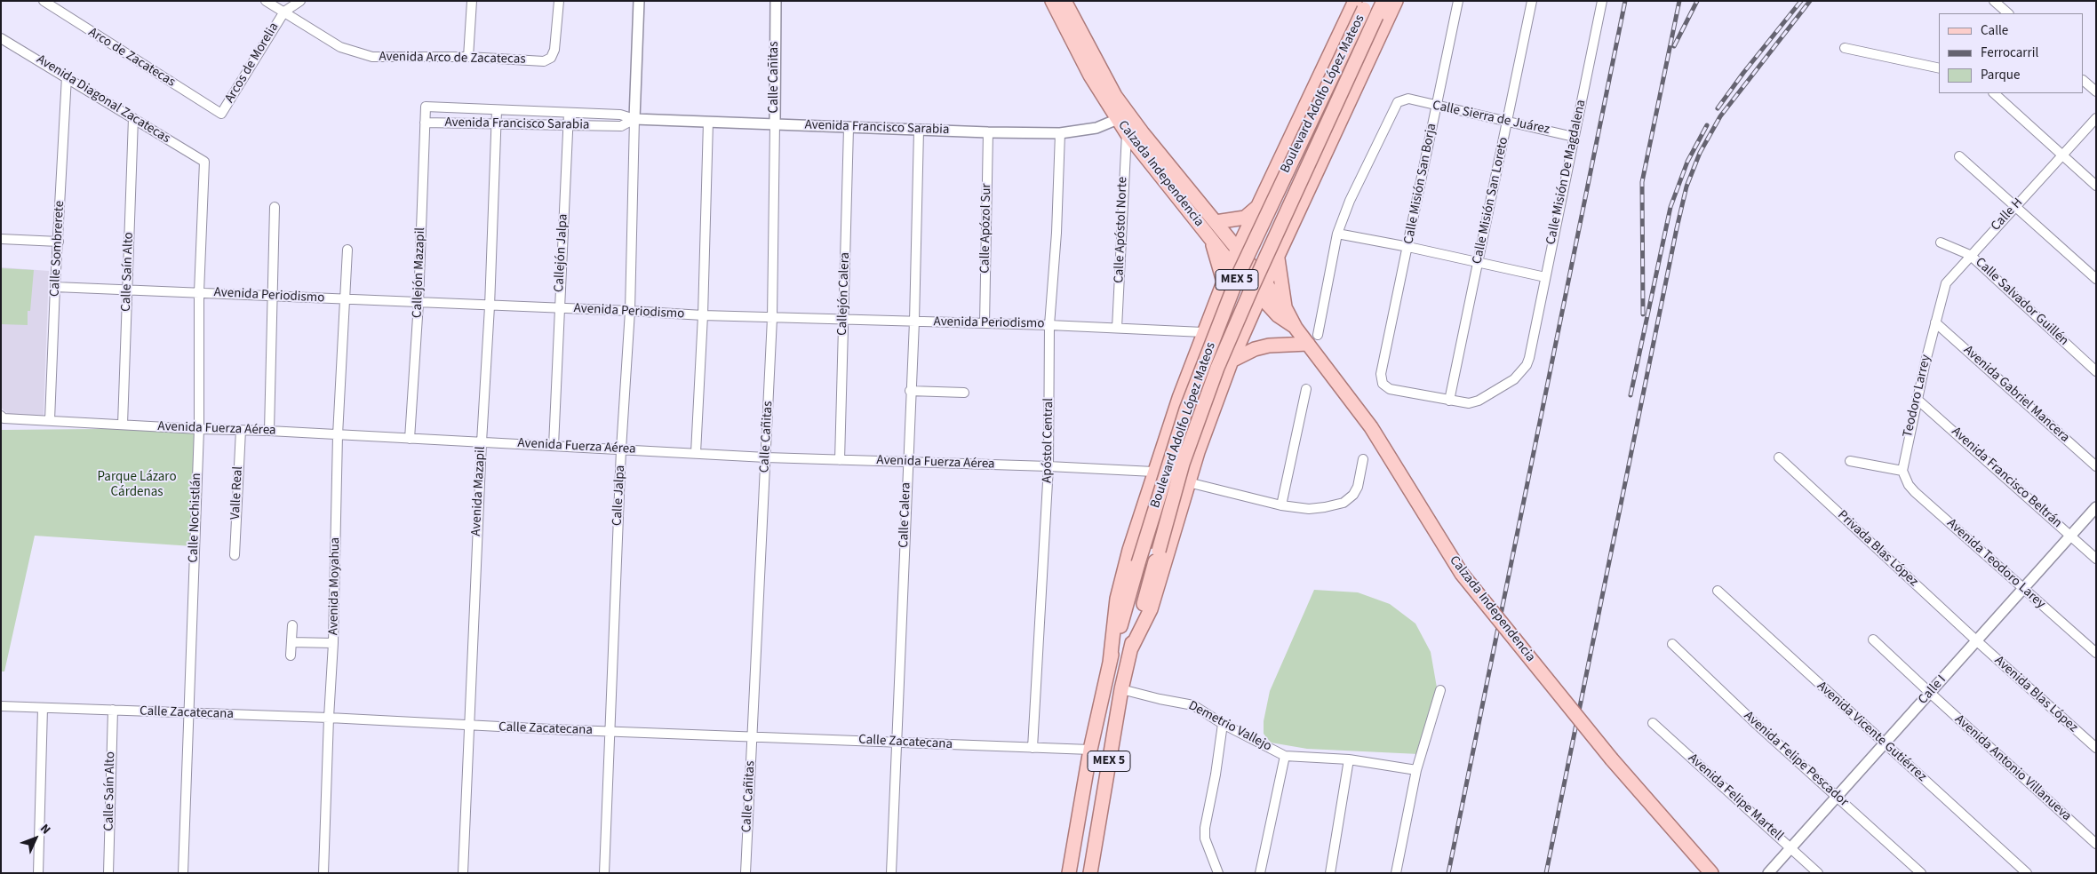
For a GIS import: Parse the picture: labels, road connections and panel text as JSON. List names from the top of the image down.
{
  "streets": {
    "main road": ["Boulevard Adolfo López Mateos", "Calzada Independencia", "MEX 5"],
    "street": [
      "Arco de Zacatecas",
      "Avenida Arco de Zacatecas",
      "Arcos de Morelia",
      "Calle Cañitas",
      "Avenida Diagonal Zacatecas",
      "Calle Sierra de Juárez",
      "Avenida Francisco Sarabia",
      "Calle Misión De Magdalena",
      "Calle Misión San Borja",
      "Calle Misión San Loreto",
      "Calle H",
      "Calle Apózol Sur",
      "Calle Apóstol Norte",
      "Calle Sombrerete",
      "Callejón Jalpa",
      "Calle Saín Alto",
      "Callejón Mazapil",
      "Callejón Calera",
      "Avenida Periodismo",
      "Calle Salvador Guillén",
      "Avenida Gabriel Mancera",
      "Teodoro Larrey",
      "Avenida Fuerza Aérea",
      "Apóstol Central",
      "Avenida Francisco Beltrán",
      "Avenida Mazapil",
      "Valle Real",
      "Calle Jalpa",
      "Calle Calera",
      "Calle Nochistlán",
      "Privada Blas López",
      "Avenida Teodoro Larey",
      "Avenida Moyahua",
      "Calle I",
      "Avenida Blas López",
      "Calle Zacatecana",
      "Demetrio Vallejo",
      "Avenida Vicente Gutiérrez",
      "Avenida Felipe Pescador",
      "Avenida Antonio Villanueva",
      "Avenida Felipe Martell"
    ]
  },
  "crossings": [
    ["Arco de Zacatecas", "Arcos de Morelia"],
    ["Avenida Arco de Zacatecas", "Arcos de Morelia"],
    ["Calle Cañitas", "Avenida Francisco Sarabia"],
    ["Calle Cañitas", "Avenida Periodismo"],
    ["Calle Cañitas", "Avenida Fuerza Aérea"],
    ["Calle Cañitas", "Calle Zacatecana"],
    ["Boulevard Adolfo López Mateos", "Calle Zacatecana"],
    ["Boulevard Adolfo López Mateos", "Demetrio Vallejo"],
    ["Avenida Diagonal Zacatecas", "Calle Sombrerete"],
    ["Avenida Diagonal Zacatecas", "Calle Saín Alto"],
    ["Avenida Diagonal Zacatecas", "Calle Nochistlán"],
    ["Calle Sierra de Juárez", "Calle Misión De Magdalena"],
    ["Calle Sierra de Juárez", "Calle Misión San Borja"],
    ["Calle Sierra de Juárez", "Calle Misión San Loreto"],
    ["Avenida Francisco Sarabia", "Calzada Independencia"],
    ["Avenida Francisco Sarabia", "Calle Apózol Sur"],
    ["Avenida Francisco Sarabia", "Callejón Jalpa"],
    ["Avenida Francisco Sarabia", "Callejón Mazapil"],
    ["Avenida Francisco Sarabia", "Callejón Calera"],
    ["Avenida Francisco Sarabia", "Apóstol Central"],
    ["Avenida Francisco Sarabia", "Avenida Mazapil"],
    ["Avenida Francisco Sarabia", "Calle Jalpa"],
    ["Avenida Francisco Sarabia", "Calle Calera"],
    ["Calle Misión De Magdalena", "Calle Misión San Borja"],
    ["Calle Misión De Magdalena", "Calle Misión San Loreto"],
    ["Calzada Independencia", "Calle Apóstol Norte"],
    ["Calle H", "Calle Salvador Guillén"],
    ["Calle H", "Avenida Gabriel Mancera"],
    ["Calle H", "Teodoro Larrey"],
    ["Calle Apózol Sur", "Avenida Periodismo"],
    ["Calle Apóstol Norte", "Avenida Periodismo"],
    ["Calle Sombrerete", "Avenida Periodismo"],
    ["Calle Sombrerete", "Avenida Fuerza Aérea"],
    ["Callejón Jalpa", "Avenida Periodismo"],
    ["Callejón Jalpa", "Avenida Fuerza Aérea"],
    ["Calle Saín Alto", "Avenida Periodismo"],
    ["Calle Saín Alto", "Avenida Fuerza Aérea"],
    ["Calle Saín Alto", "Calle Zacatecana"],
    ["Callejón Mazapil", "Avenida Periodismo"],
    ["Callejón Mazapil", "Avenida Fuerza Aérea"],
    ["Callejón Calera", "Avenida Periodismo"],
    ["Callejón Calera", "Avenida Fuerza Aérea"],
    ["Avenida Periodismo", "Apóstol Central"],
    ["Avenida Periodismo", "Avenida Mazapil"],
    ["Avenida Periodismo", "Calle Jalpa"],
    ["Avenida Periodismo", "Calle Calera"],
    ["Avenida Periodismo", "Calle Nochistlán"],
    ["Avenida Periodismo", "Avenida Moyahua"],
    ["Avenida Gabriel Mancera", "Teodoro Larrey"],
    ["Teodoro Larrey", "Avenida Francisco Beltrán"],
    ["Teodoro Larrey", "Avenida Teodoro Larey"],
    ["Avenida Fuerza Aérea", "Apóstol Central"],
    ["Avenida Fuerza Aérea", "Avenida Mazapil"],
    ["Avenida Fuerza Aérea", "Valle Real"],
    ["Avenida Fuerza Aérea", "Calle Jalpa"],
    ["Avenida Fuerza Aérea", "Calle Calera"],
    ["Avenida Fuerza Aérea", "Calle Nochistlán"],
    ["Avenida Fuerza Aérea", "Avenida Moyahua"],
    ["Apóstol Central", "Calle Zacatecana"],
    ["Avenida Francisco Beltrán", "Calle I"],
    ["Avenida Mazapil", "Calle Zacatecana"],
    ["Calle Jalpa", "Calle Zacatecana"],
    ["Calle Calera", "Calle Zacatecana"],
    ["Calle Nochistlán", "Calle Zacatecana"],
    ["Privada Blas López", "Calle I"],
    ["Privada Blas López", "Avenida Blas López"],
    ["Avenida Teodoro Larey", "Calle I"],
    ["Avenida Moyahua", "Calle Zacatecana"],
    ["Calle I", "Avenida Blas López"],
    ["Calle I", "Avenida Vicente Gutiérrez"],
    ["Calle I", "Avenida Felipe Pescador"],
    ["Calle I", "Avenida Antonio Villanueva"],
    ["Calle I", "Avenida Felipe Martell"]
  ],
  "parks": ["Parque Lázaro Cárdenas"],
  "legend": ["Calle", "Ferrocarril", "Parque"],
  "north": "top right"
}
